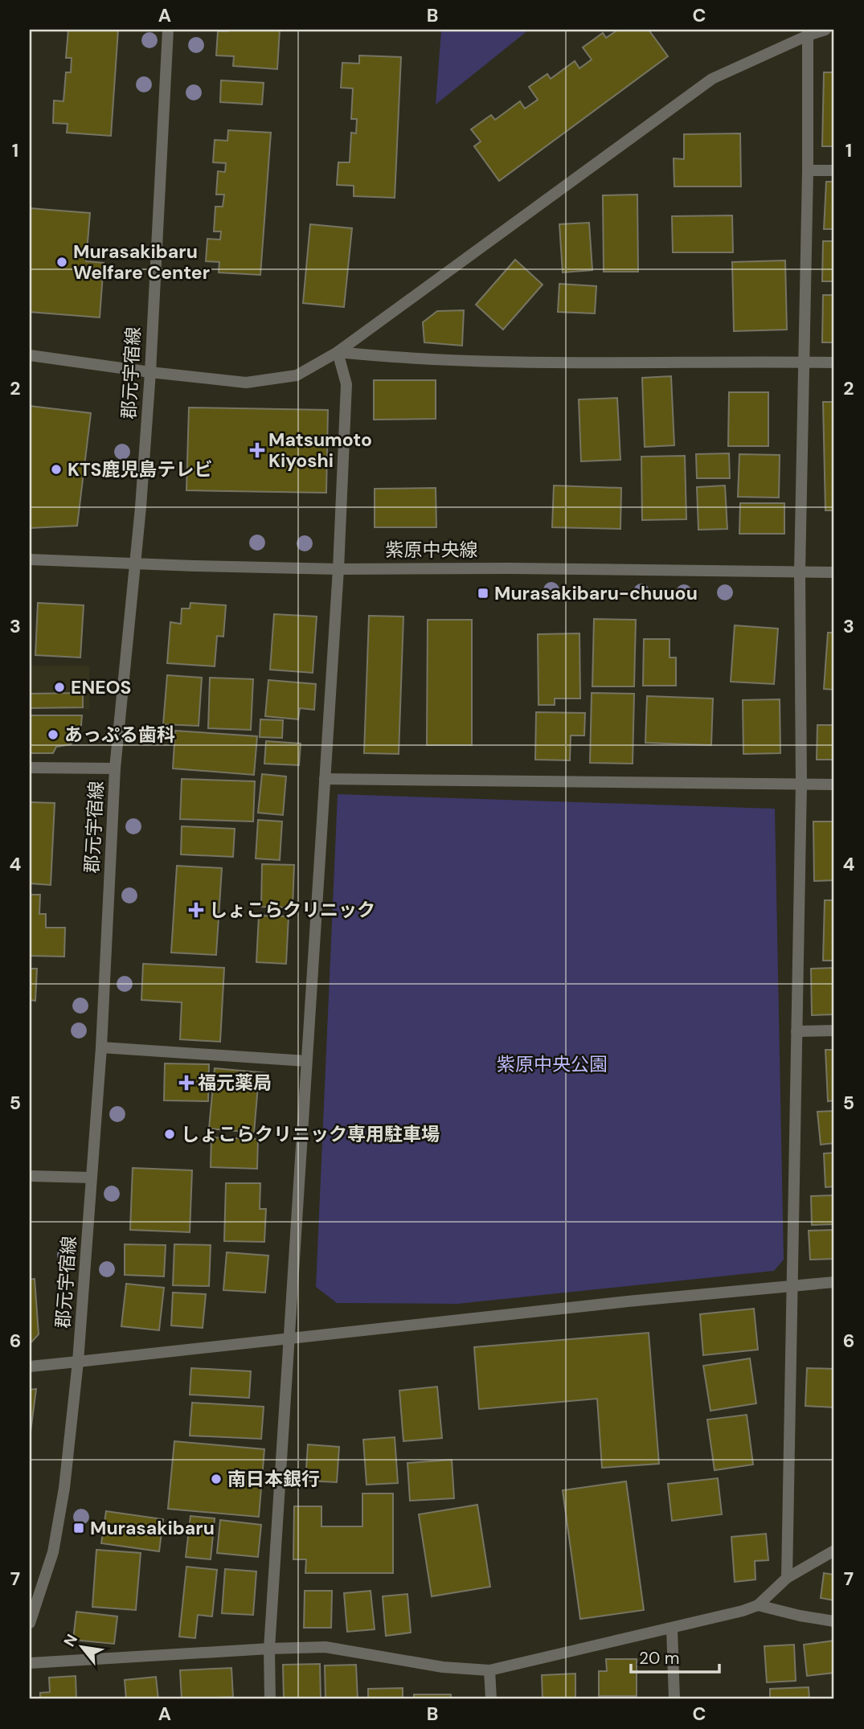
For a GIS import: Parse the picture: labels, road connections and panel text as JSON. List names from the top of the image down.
{
  "streets": {
    "street": ["郡元宇宿線", "紫原中央線"]
  },
  "crossings": [
    ["郡元宇宿線", "紫原中央線"]
  ],
  "parks": ["紫原中央公園"],
  "places": {
    "other": [
      "Murasakibaru Welfare Center",
      "KTS鹿児島テレビ",
      "ENEOS",
      "あっぷる歯科",
      "しょこらクリニック専用駐車場",
      "南日本銀行"
    ],
    "health": ["Matsumoto Kiyoshi", "しょこらクリニック", "福元薬局"],
    "transit": ["Murasakibaru-chuuou", "Murasakibaru"]
  },
  "scale_bar": "20 m",
  "north": "top left",
  "grid": {
    "columns": ["A", "B", "C"],
    "rows": [
      "1",
      "2",
      "3",
      "4",
      "5",
      "6",
      "7"
    ]
  }
}
